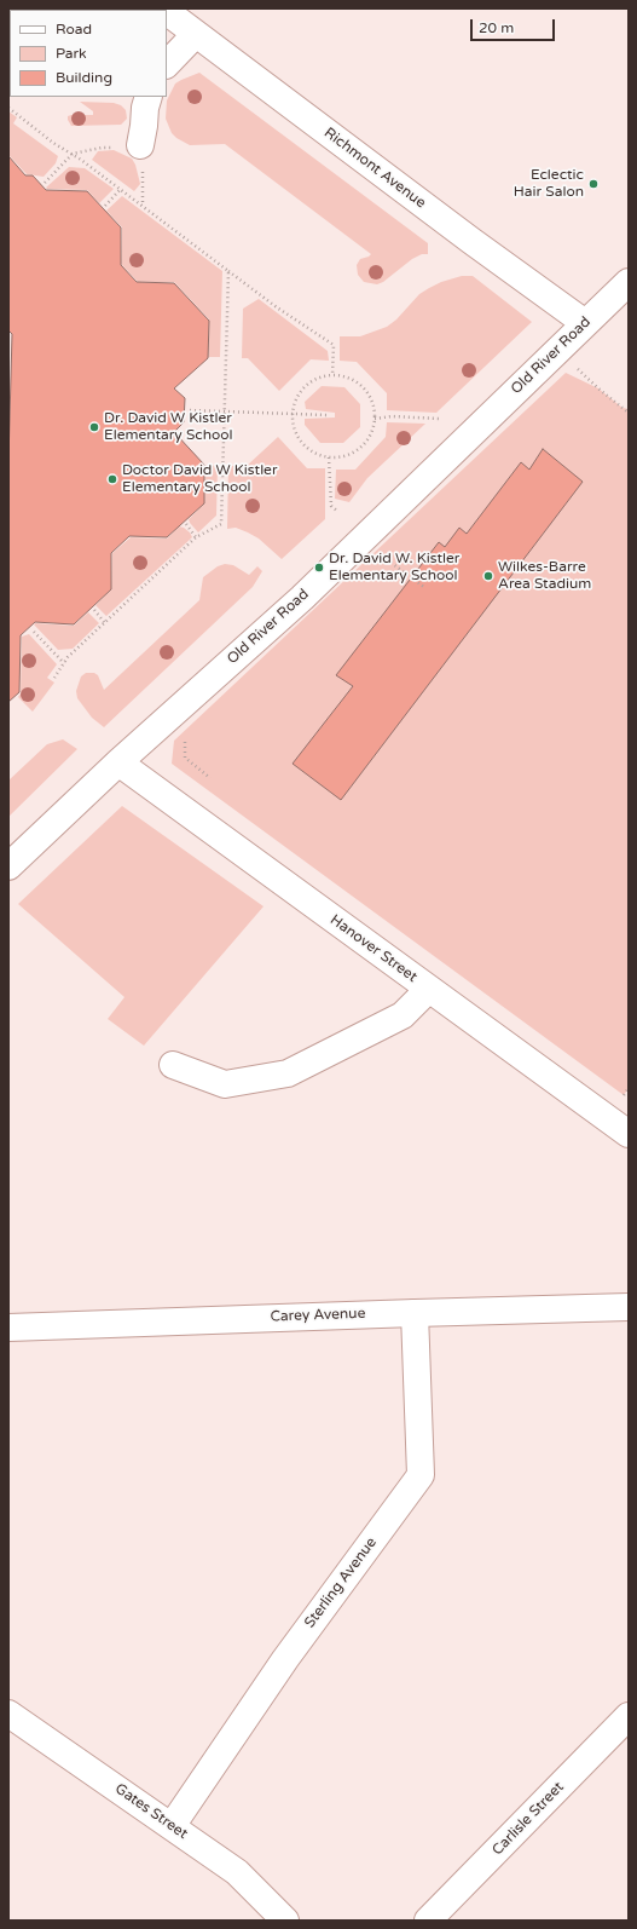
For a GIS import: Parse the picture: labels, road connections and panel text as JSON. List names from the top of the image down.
{
  "streets": {
    "street": [
      "Richmont Avenue",
      "Old River Road",
      "Hanover Street",
      "Carey Avenue",
      "Sterling Avenue",
      "Gates Street",
      "Carlisle Street"
    ]
  },
  "crossings": [
    ["Richmont Avenue", "Old River Road"],
    ["Old River Road", "Hanover Street"],
    ["Carey Avenue", "Sterling Avenue"],
    ["Sterling Avenue", "Gates Street"]
  ],
  "places": [
    "Eclectic Hair Salon",
    "Dr. David W Kistler Elementary School",
    "Doctor David W Kistler Elementary School",
    "Dr. David W. Kistler Elementary School",
    "Wilkes-Barre Area Stadium"
  ],
  "legend": ["Road", "Park", "Building"],
  "scale_bar": "20 m"
}
